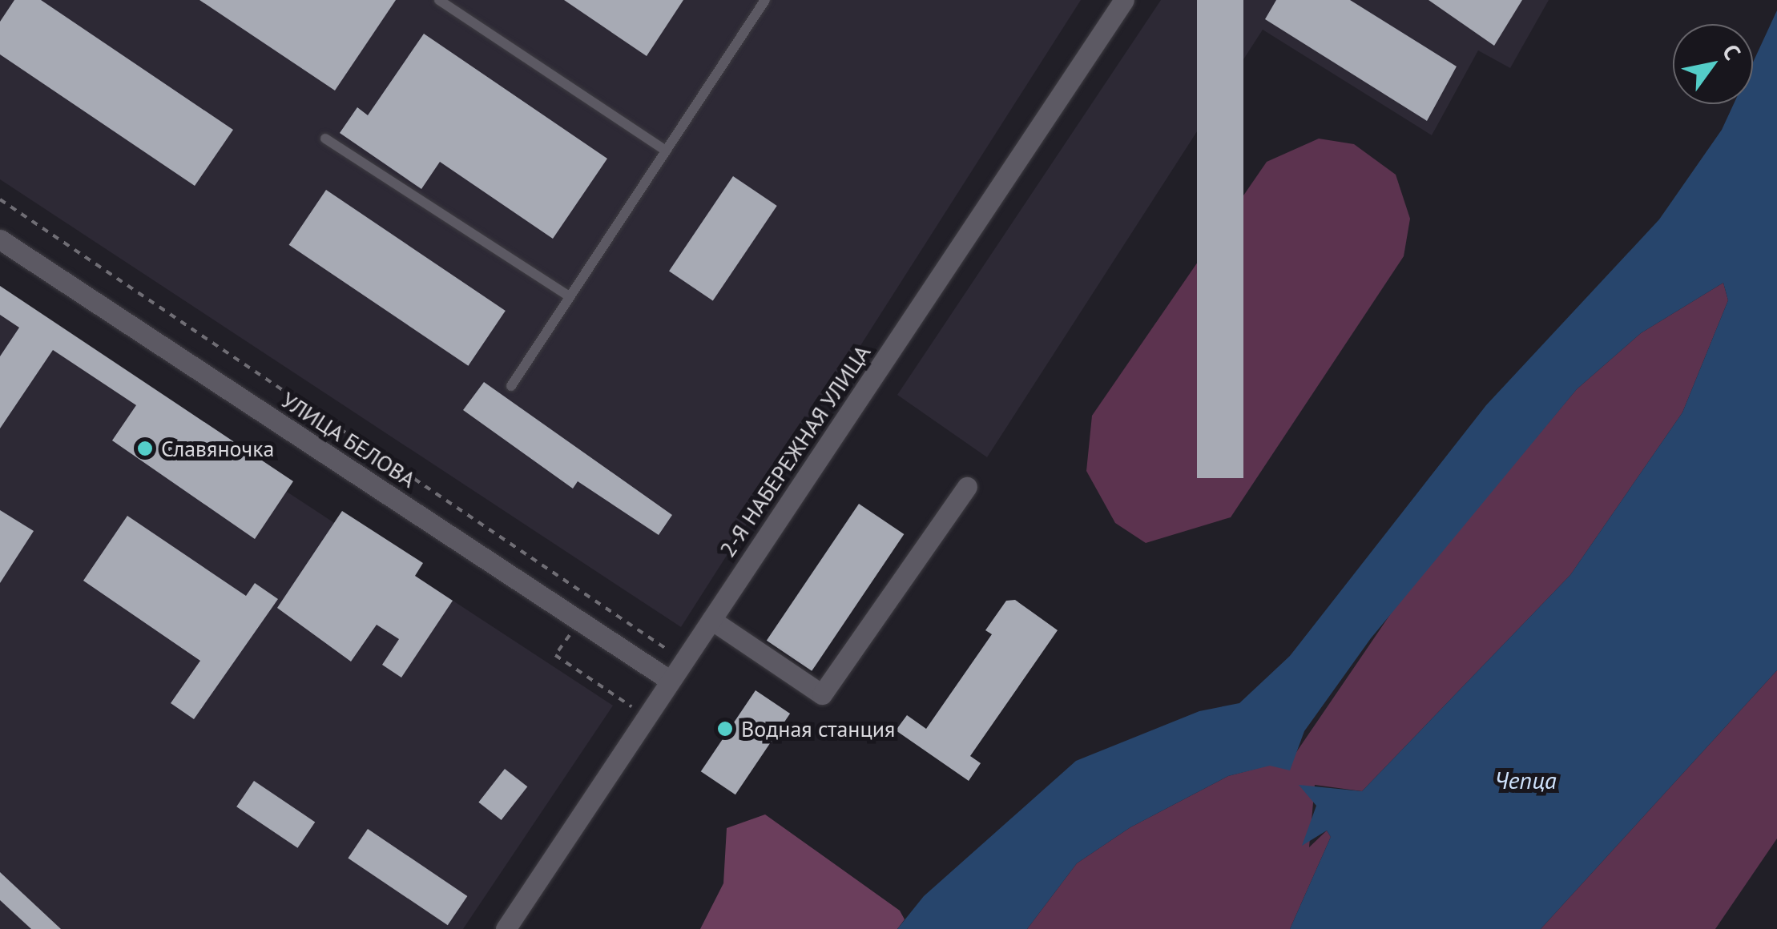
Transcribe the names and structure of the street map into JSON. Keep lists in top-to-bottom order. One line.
{"streets":{"street":["УЛИЦА БЕЛОВА","2-Я НАБЕРЕЖНАЯ УЛИЦА"]},"crossings":[["УЛИЦА БЕЛОВА","2-Я НАБЕРЕЖНАЯ УЛИЦА"]],"water":["Чепца"],"places":["Славяночка","Водная станция"],"north":"top right"}
